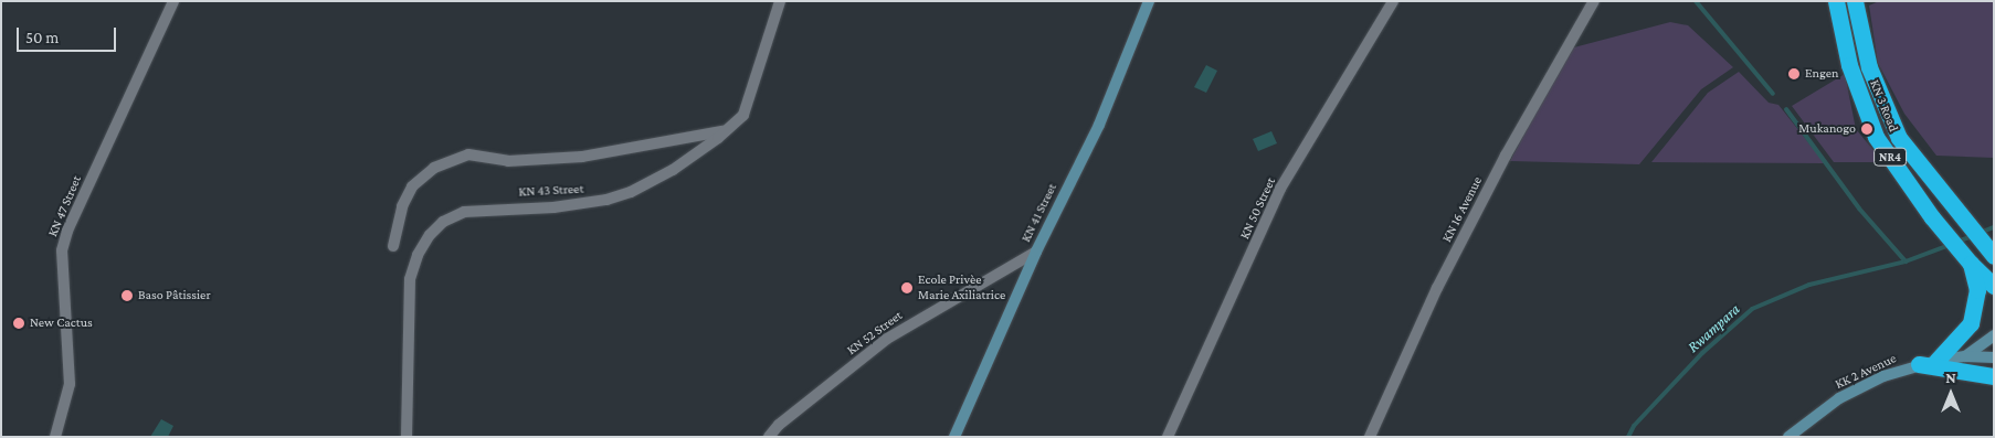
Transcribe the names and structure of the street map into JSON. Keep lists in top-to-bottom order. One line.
{"streets":{"highway":["KN 3 Road","NR4"],"main road":["KN 41 Street","KK 2 Avenue"],"street":["KN 43 Street","KN 47 Street","KN 50 Street","KN 16 Avenue","KN 52 Street"]},"crossings":[["KN 41 Street","KN 52 Street"]],"water":["Rwampara"],"places":["Engen","Mukanogo","Ecole Privèe Marie Axiliatrice","Baso Pâtissier","New Cactus"],"scale_bar":"50 m","north":"top"}
